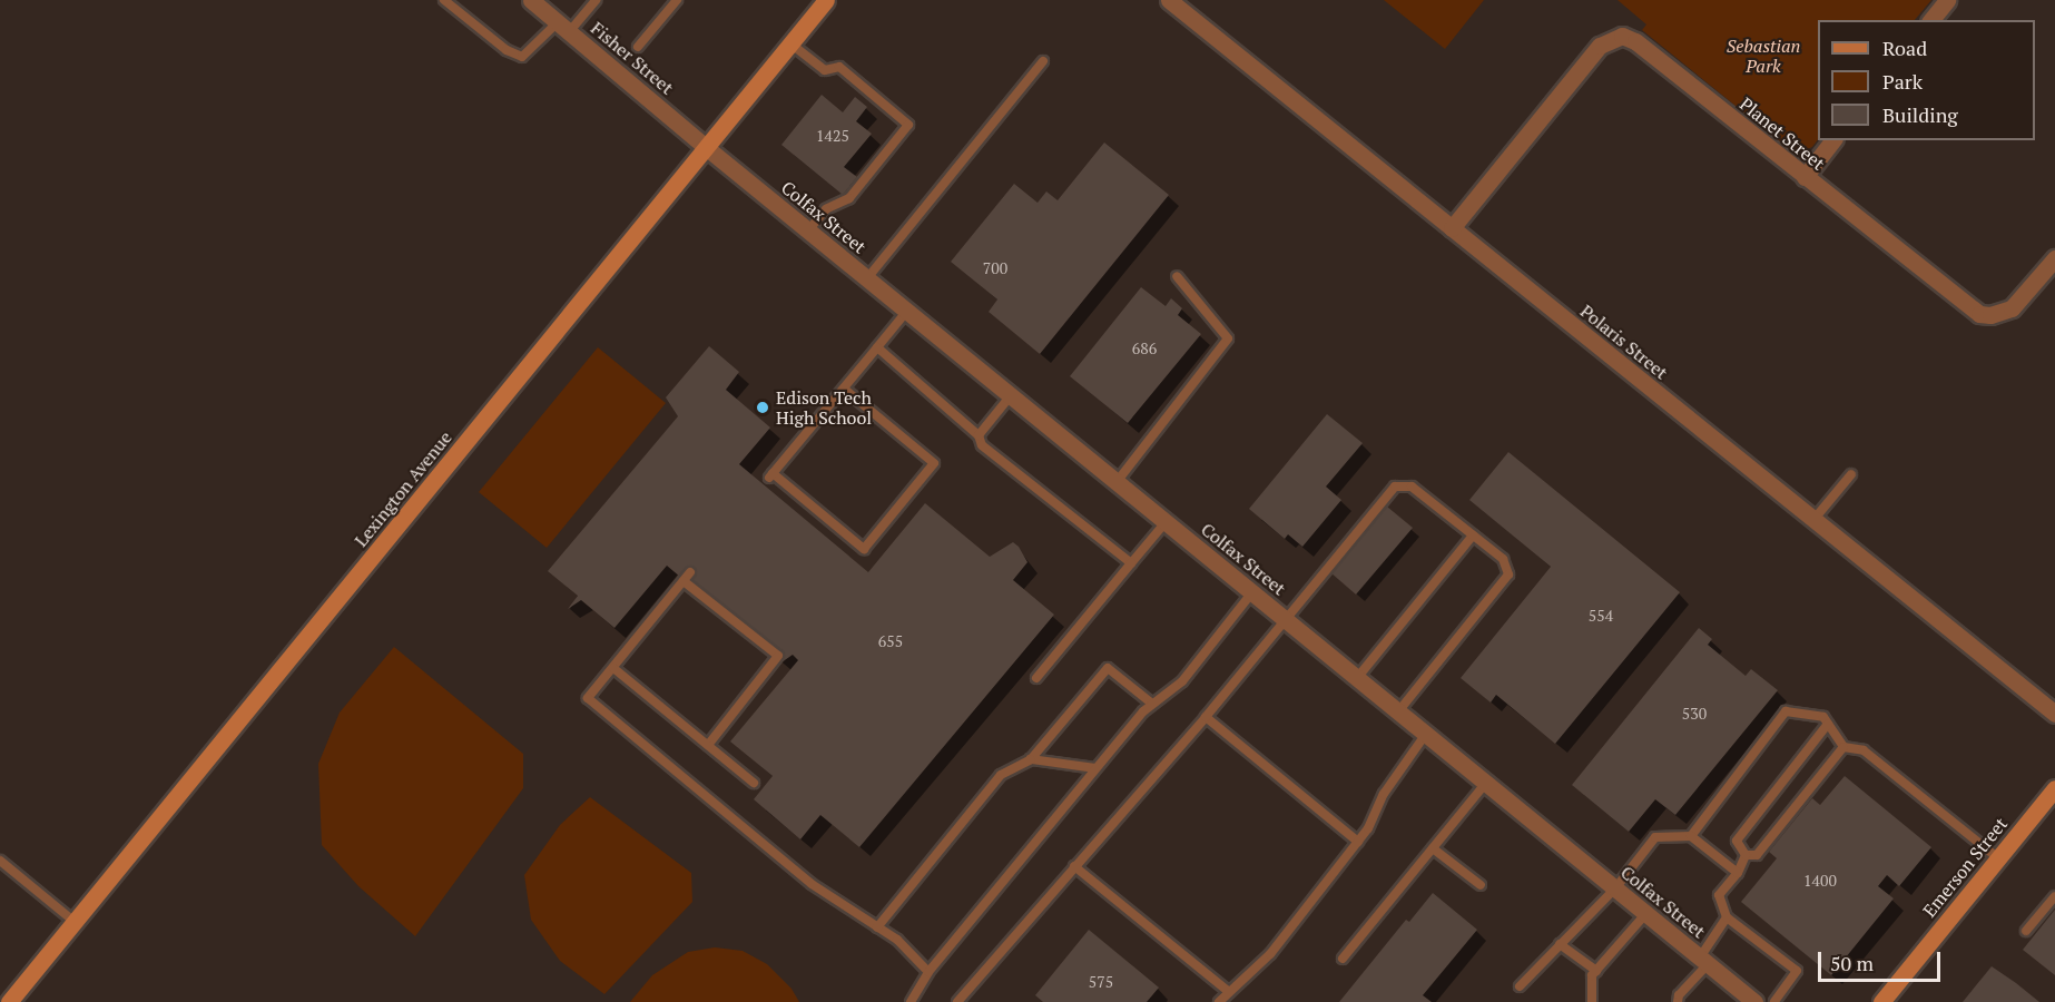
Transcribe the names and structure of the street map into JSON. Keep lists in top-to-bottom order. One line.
{"streets":{"main road":["Lexington Avenue","Emerson Street"],"street":["Fisher Street","Planet Street","Colfax Street","Polaris Street"]},"crossings":[["Fisher Street","Colfax Street"],["Fisher Street","Lexington Avenue"],["Planet Street","Polaris Street"],["Colfax Street","Lexington Avenue"]],"parks":["Sebastian Park"],"places":["Edison Tech High School"],"house_numbers":["1425","700","686","554","655","530","1400","575"],"legend":["Road","Park","Building"],"scale_bar":"50 m"}
